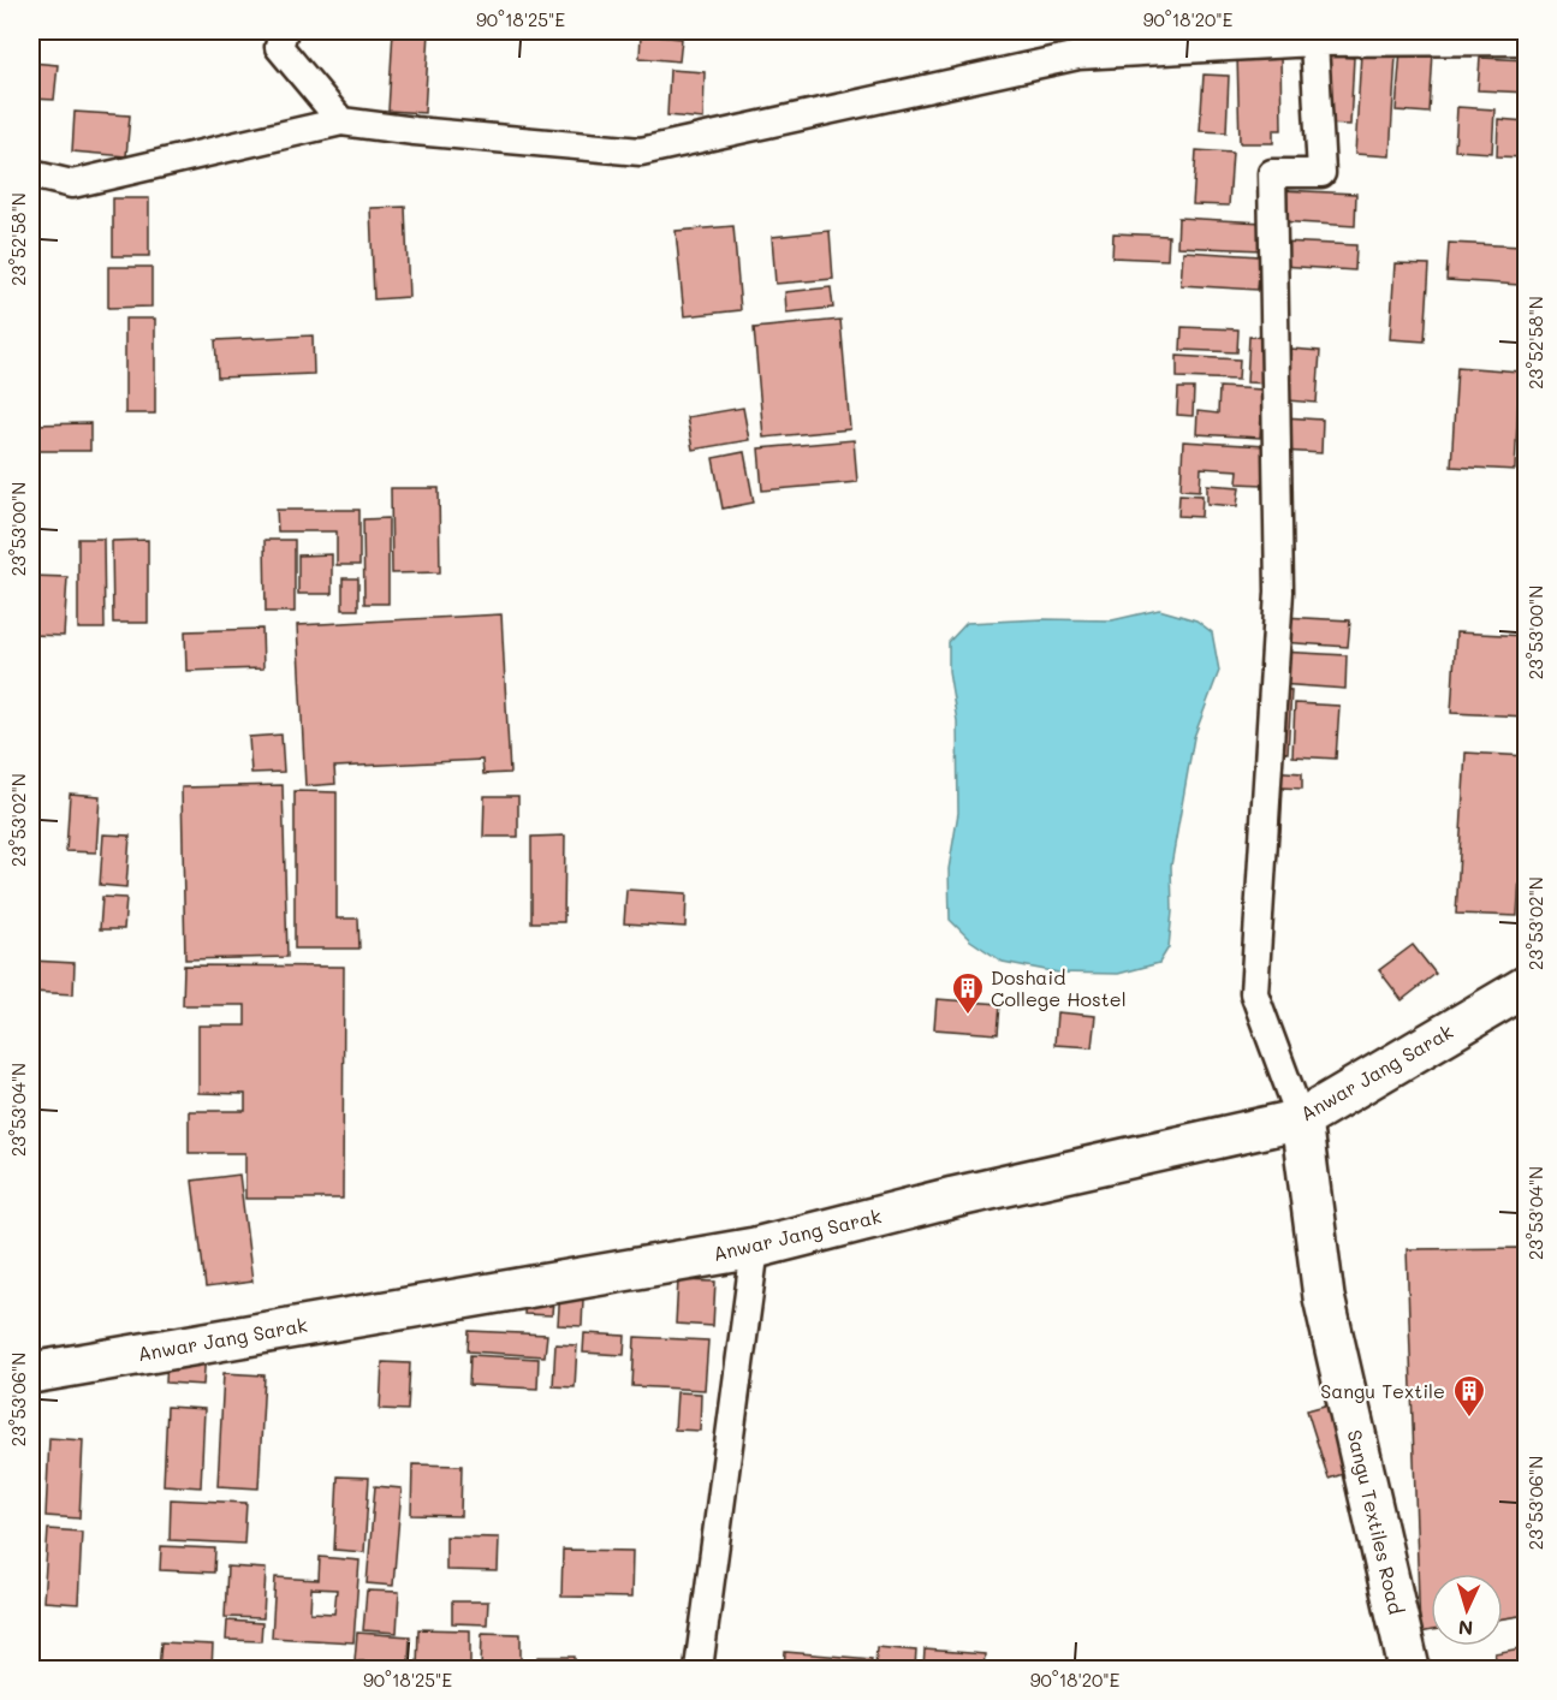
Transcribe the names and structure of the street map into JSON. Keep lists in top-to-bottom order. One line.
{"streets":{"main road":["Anwar Jang Sarak","Sangu Textiles Road"]},"crossings":[["Anwar Jang Sarak","Sangu Textiles Road"]],"places":{"building":["Doshaid College Hostel","Sangu Textile"]},"north":"bottom","coordinates":["90°18'25\"E","90°18'20\"E","23°52'58\"N","23°53'00\"N","23°53'02\"N","23°53'04\"N","23°53'06\"N"]}
